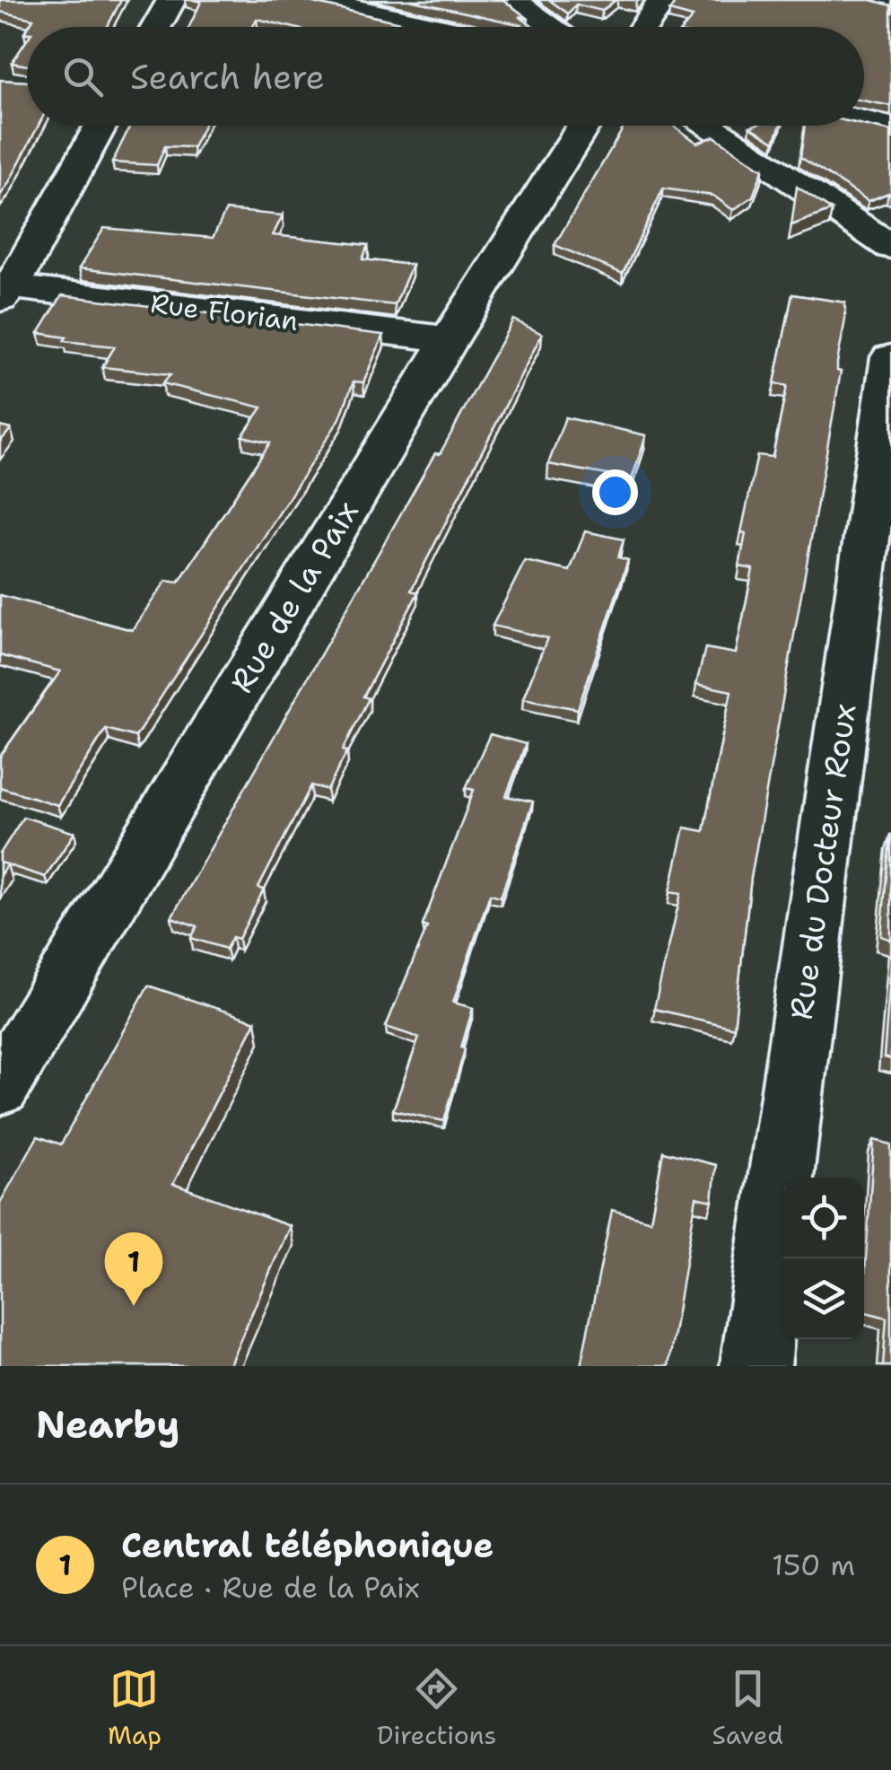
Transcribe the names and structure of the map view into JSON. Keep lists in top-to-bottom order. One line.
{"streets":{"street":["Rue Florian","Rue de la Paix","Rue du Docteur Roux"]},"crossings":[["Rue Florian","Rue de la Paix"]],"page":{"search":"Search here","pins":"1","heading":"Nearby","list":[{"mark":"1","name":"Central téléphonique","note":"Place · Rue de la Paix","value":"150 m"}],"nav":["Map","Directions","Saved"]}}
